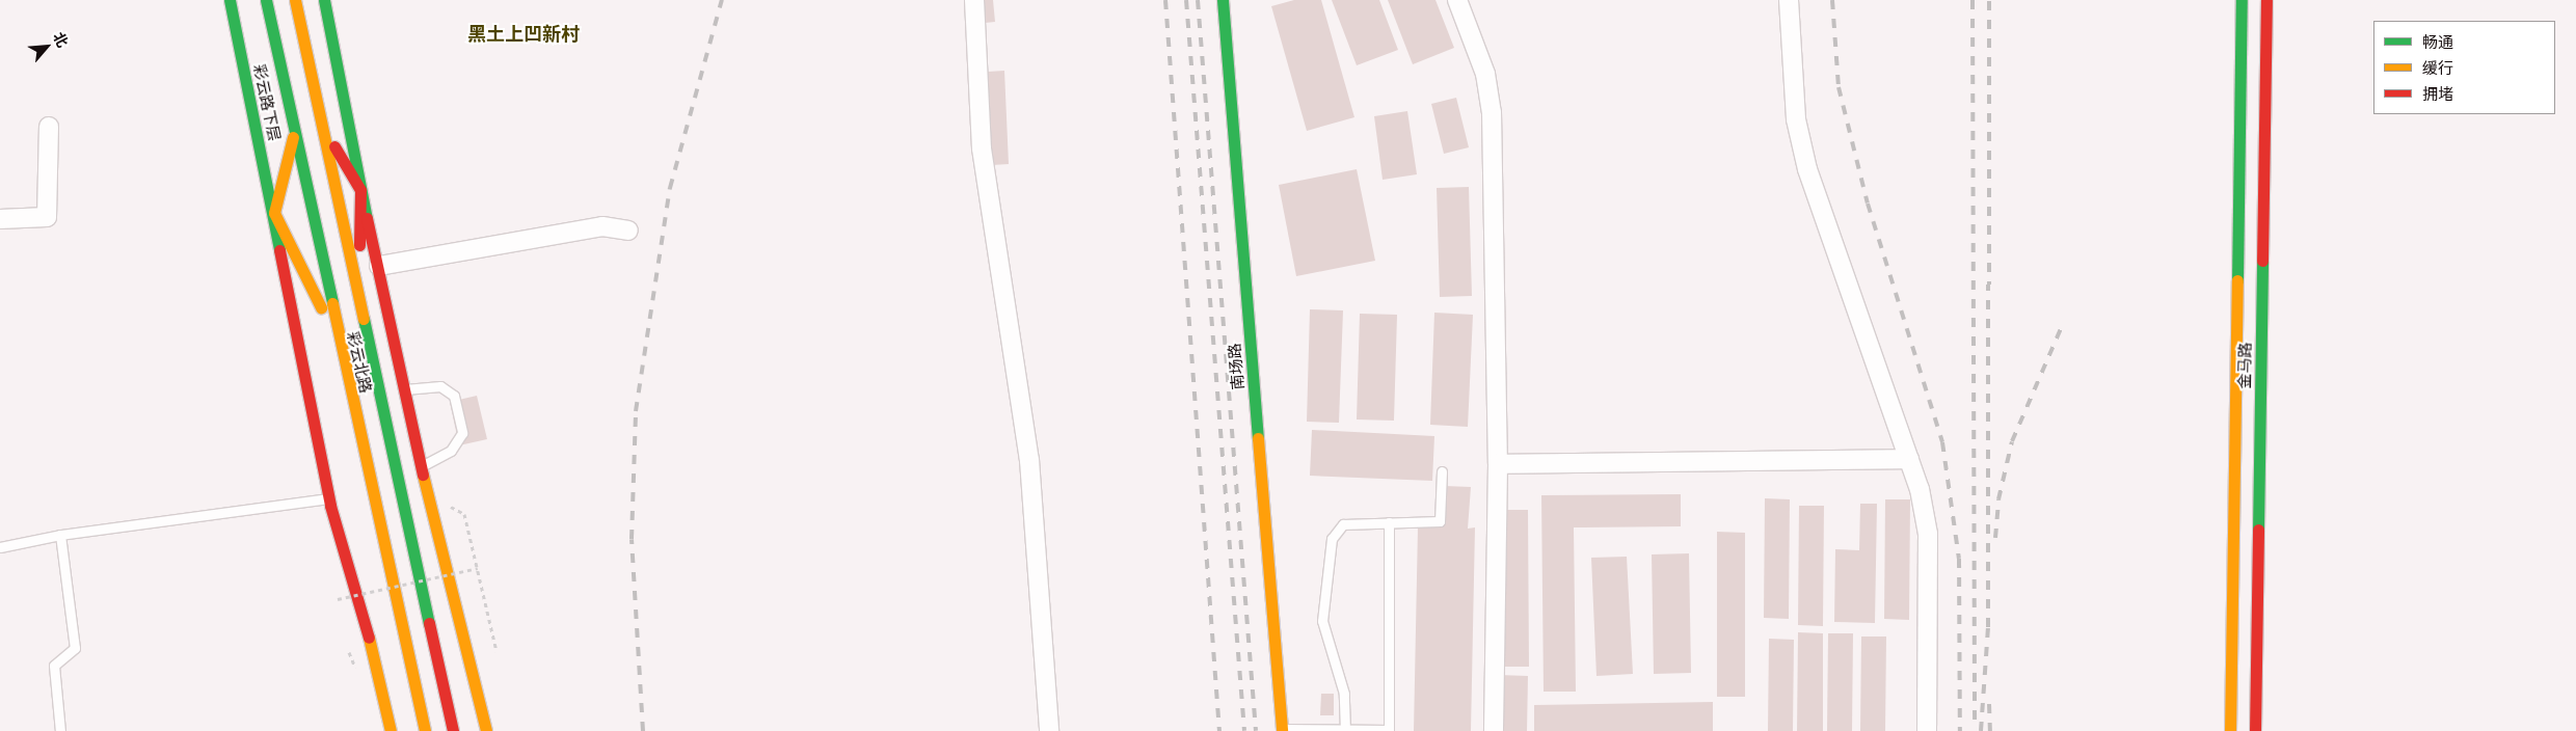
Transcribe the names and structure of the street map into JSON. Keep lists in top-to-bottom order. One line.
{"streets":{"main road":["彩云路下层","彩云北路","金马路","南场路"]},"districts":["黑土上凹新村"],"legend":["畅通","缓行","拥堵"],"north":"top right"}
